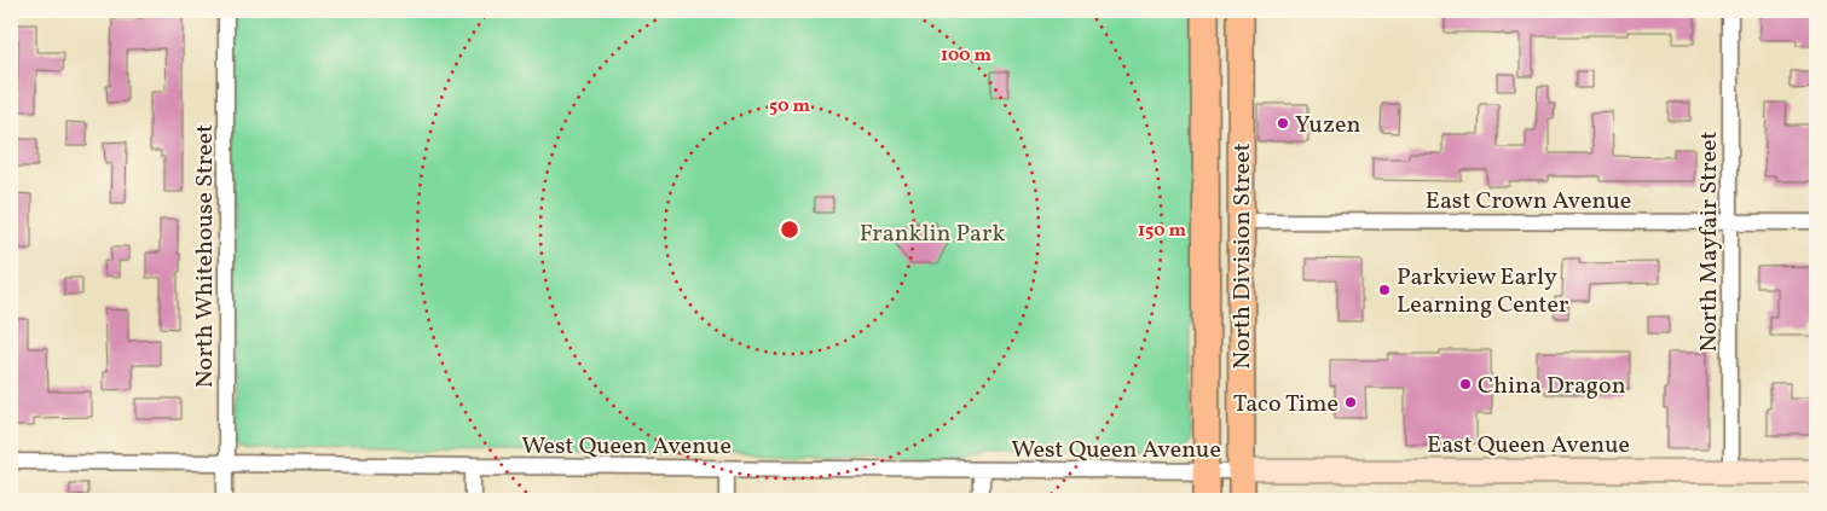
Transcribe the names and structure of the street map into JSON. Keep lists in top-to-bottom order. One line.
{"streets":{"main road":["North Division Street"],"street":["East Crown Avenue","North Mayfair Street","North Whitehouse Street","East Queen Avenue","West Queen Avenue"]},"crossings":[["East Crown Avenue","North Mayfair Street"],["East Crown Avenue","North Division Street"],["North Mayfair Street","East Queen Avenue"],["North Whitehouse Street","West Queen Avenue"],["North Division Street","East Queen Avenue"],["North Division Street","West Queen Avenue"],["East Queen Avenue","West Queen Avenue"]],"parks":["Franklin Park"],"places":["Yuzen","Parkview Early Learning Center","China Dragon","Taco Time"],"rings":["100 m","50 m","150 m"]}
